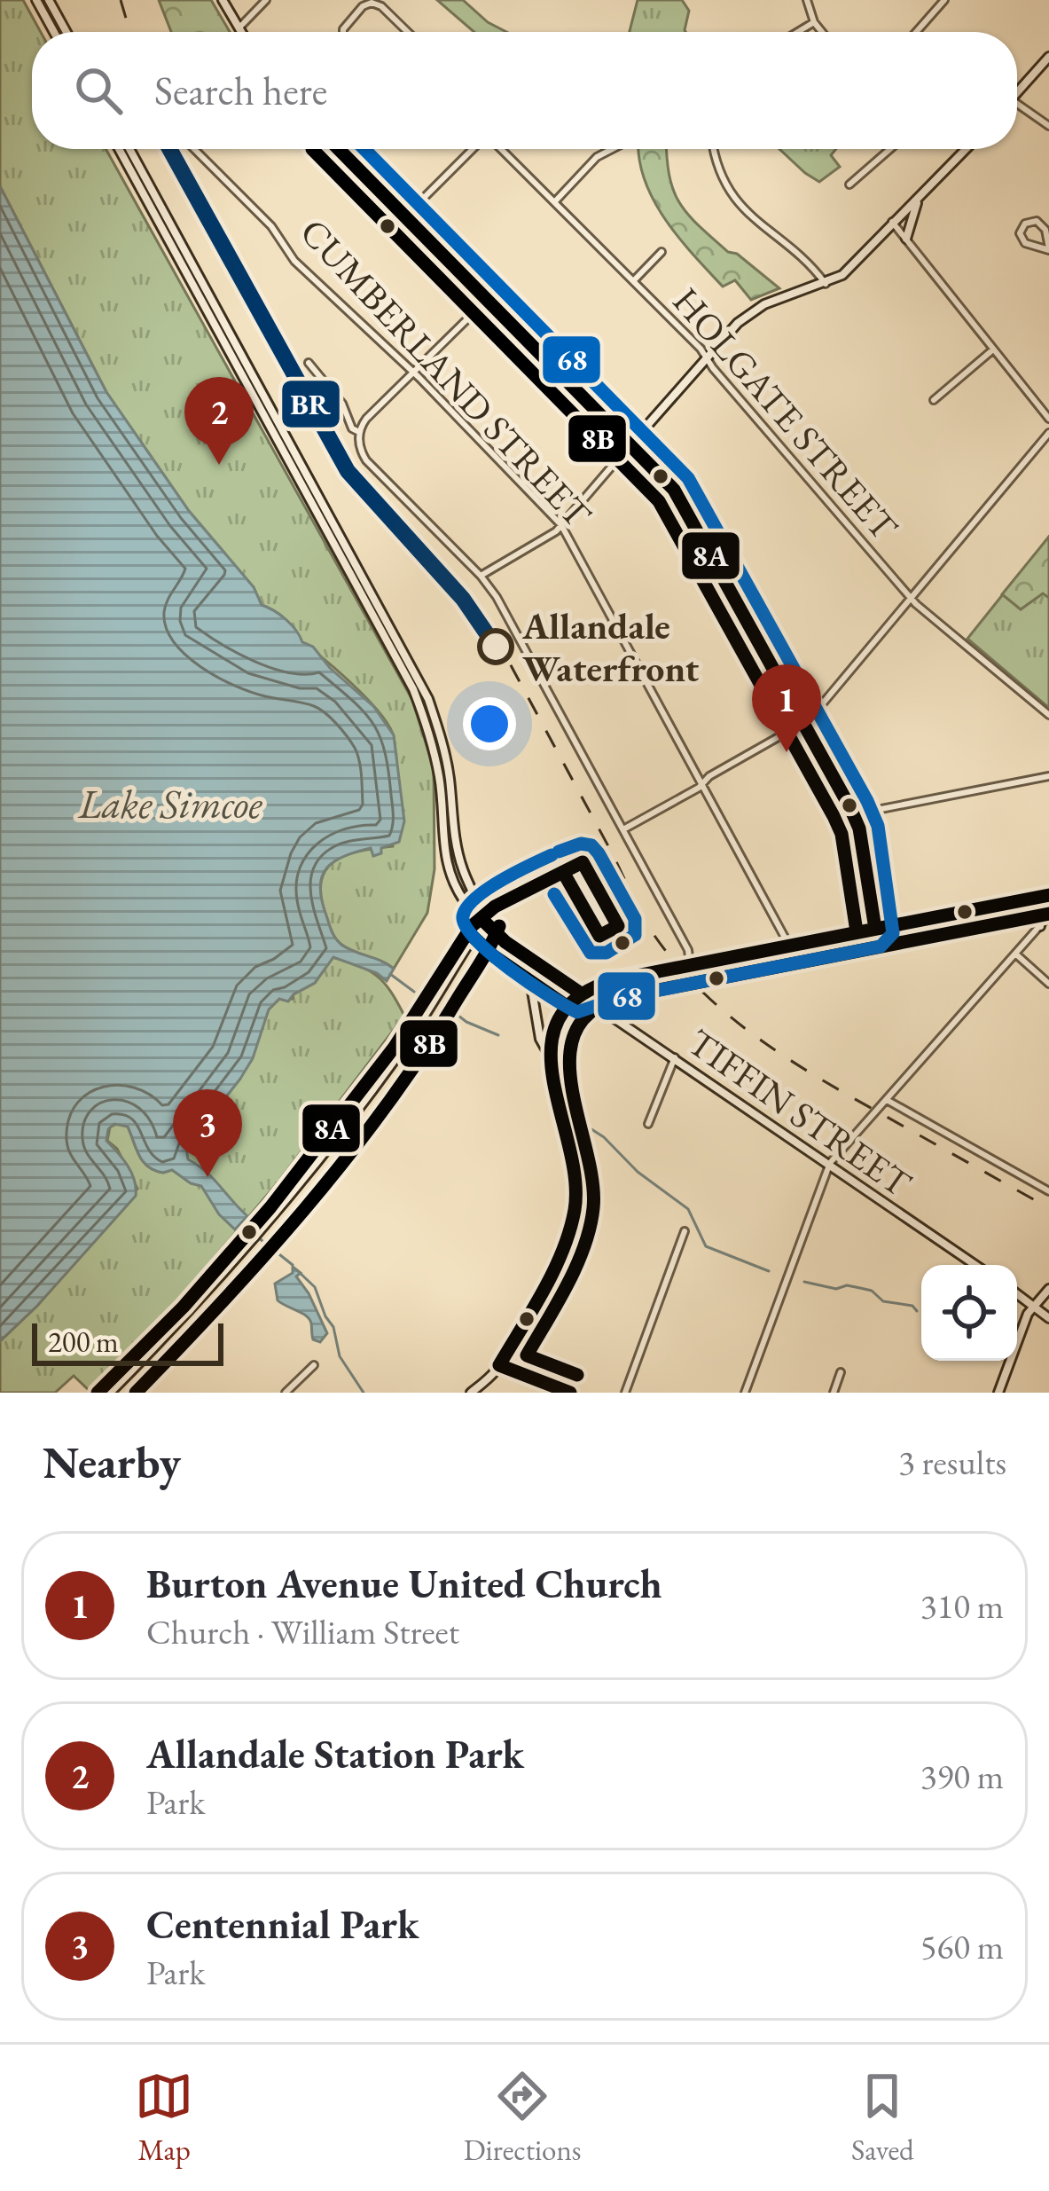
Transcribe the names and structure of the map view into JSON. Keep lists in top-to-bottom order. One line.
{"streets":{"main road":["TIFFIN STREET"],"street":["CUMBERLAND STREET","HOLGATE STREET"]},"water":["Lake Simcoe"],"places":["Allandale Waterfront"],"lines":["transit line BR","transit line 8A","transit line 8B","transit line 68"],"scale_bar":"200 m","page":{"search":"Search here","pins":["2","1","3"],"scale":"200 m","heading":["Nearby","3 results"],"list":[{"mark":"1","name":"Burton Avenue United Church","note":"Church · William Street","value":"310 m"},{"mark":"2","name":"Allandale Station Park","note":"Park","value":"390 m"},{"mark":"3","name":"Centennial Park","note":"Park","value":"560 m"}],"nav":["Map","Directions","Saved"]}}
